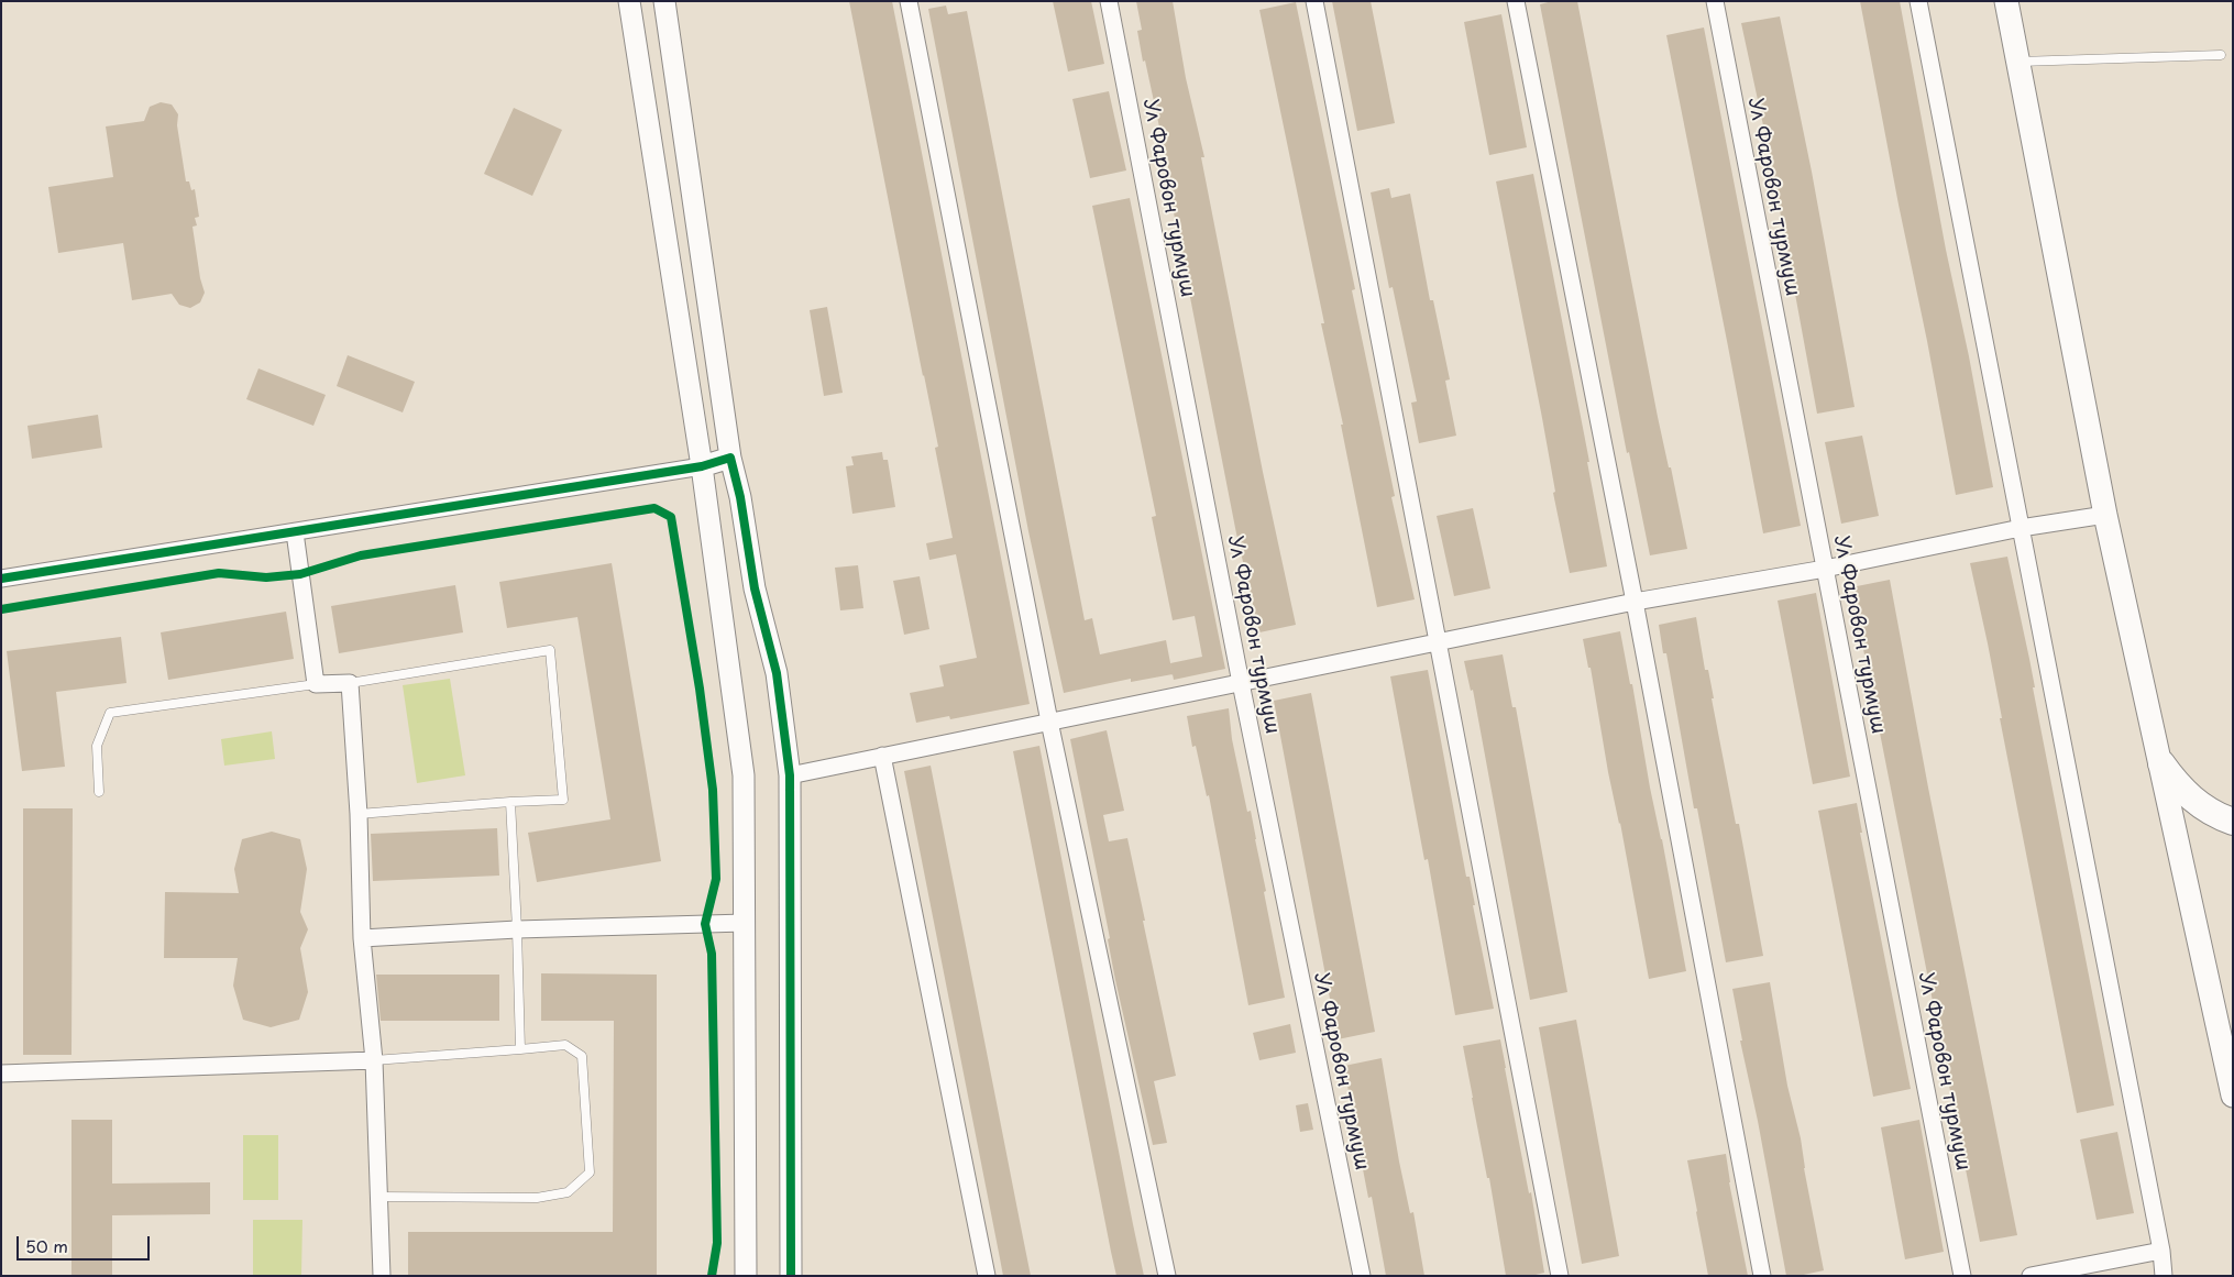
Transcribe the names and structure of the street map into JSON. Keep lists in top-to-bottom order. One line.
{"streets":{"street":["Ул Фаровон турмуш"]},"scale_bar":"50 m"}
